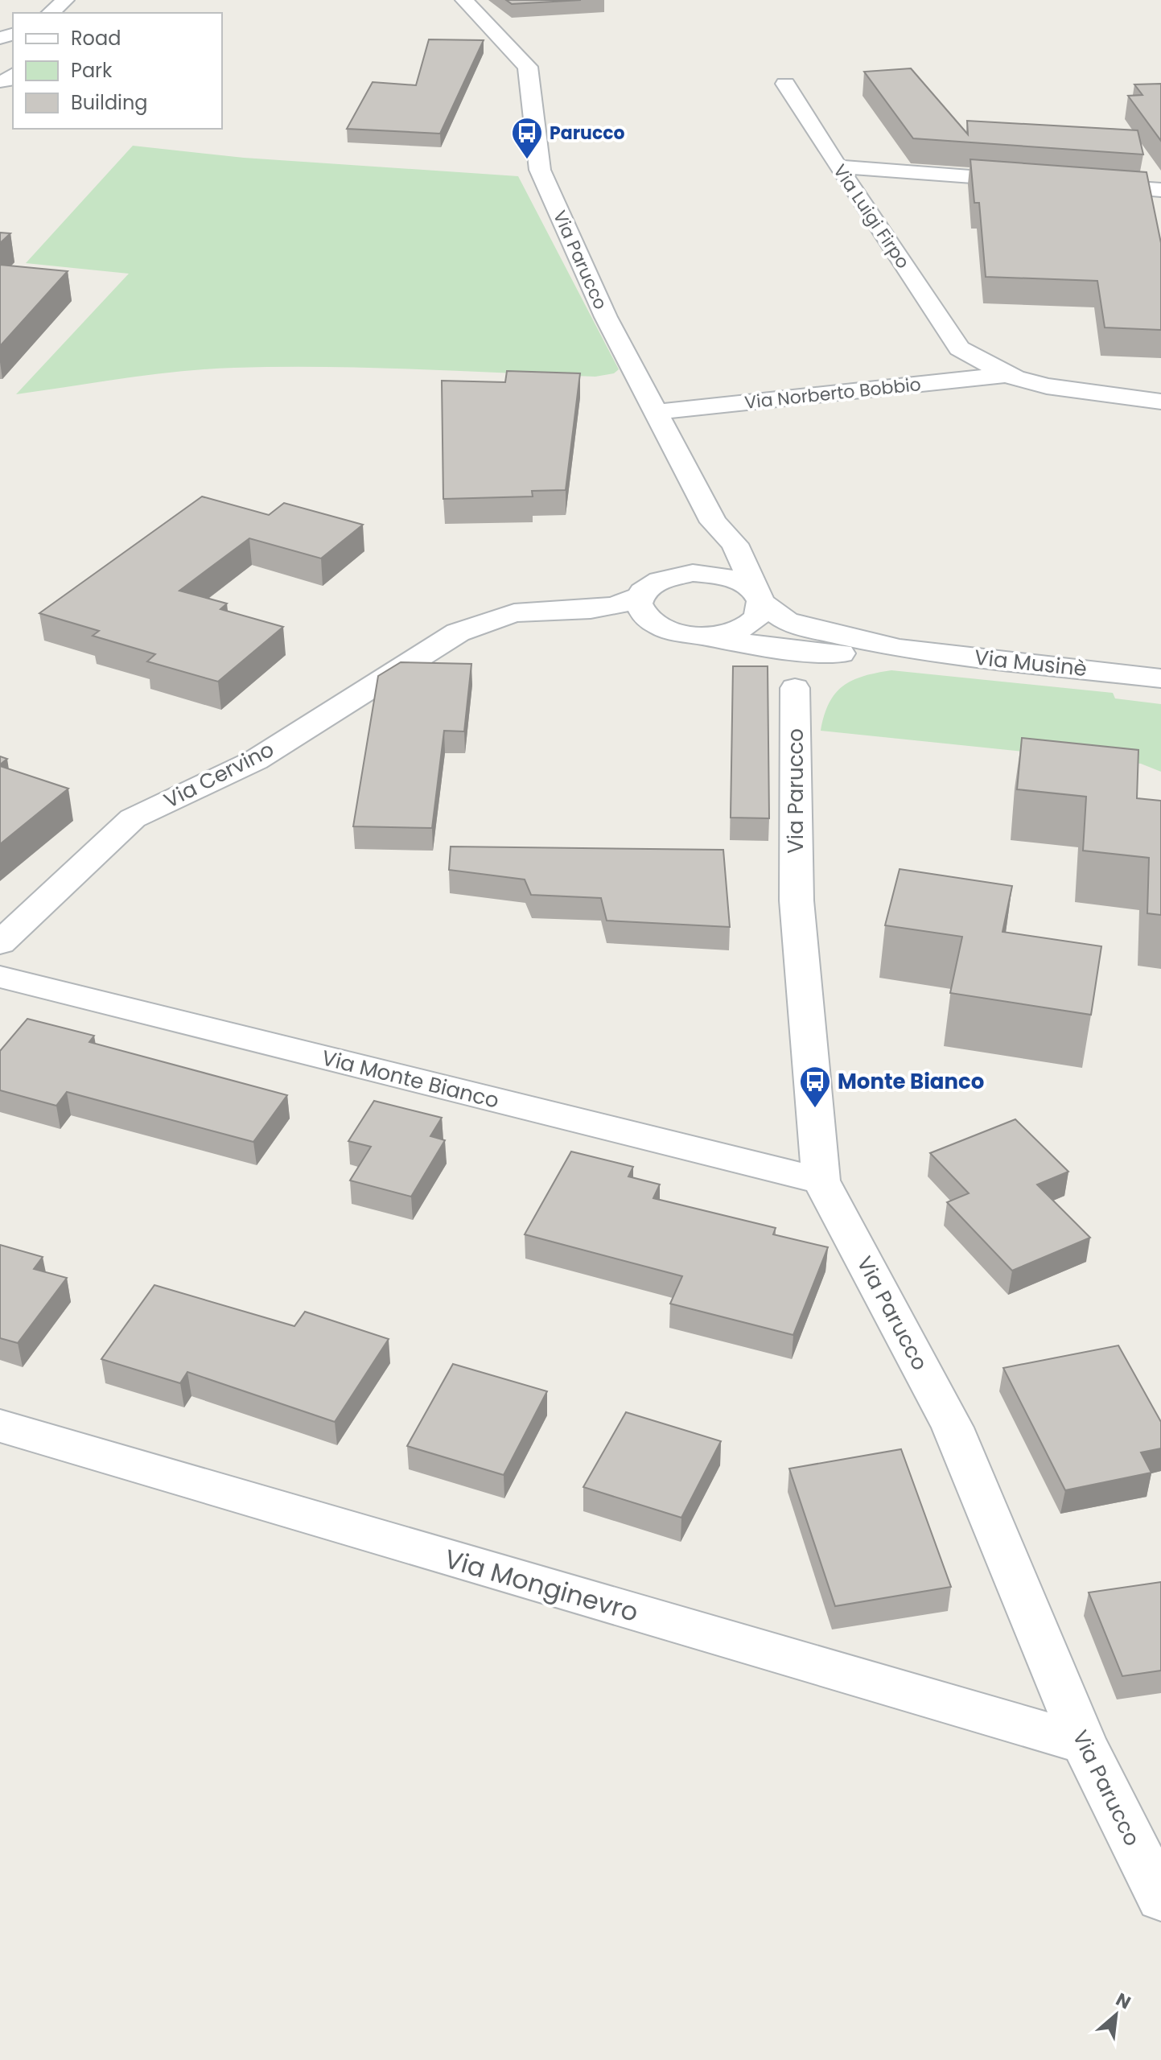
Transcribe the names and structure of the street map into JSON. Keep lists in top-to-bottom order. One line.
{"streets":{"street":["Via Luigi Firpo","Via Parucco","Via Norberto Bobbio","Via Musinè","Via Cervino","Via Monte Bianco","Via Monginevro"]},"crossings":[["Via Luigi Firpo","Via Norberto Bobbio"],["Via Parucco","Via Norberto Bobbio"],["Via Parucco","Via Monte Bianco"],["Via Parucco","Via Monginevro"]],"places":{"bus stop":["Parucco","Monte Bianco"]},"legend":["Road","Park","Building"],"north":"top right"}
